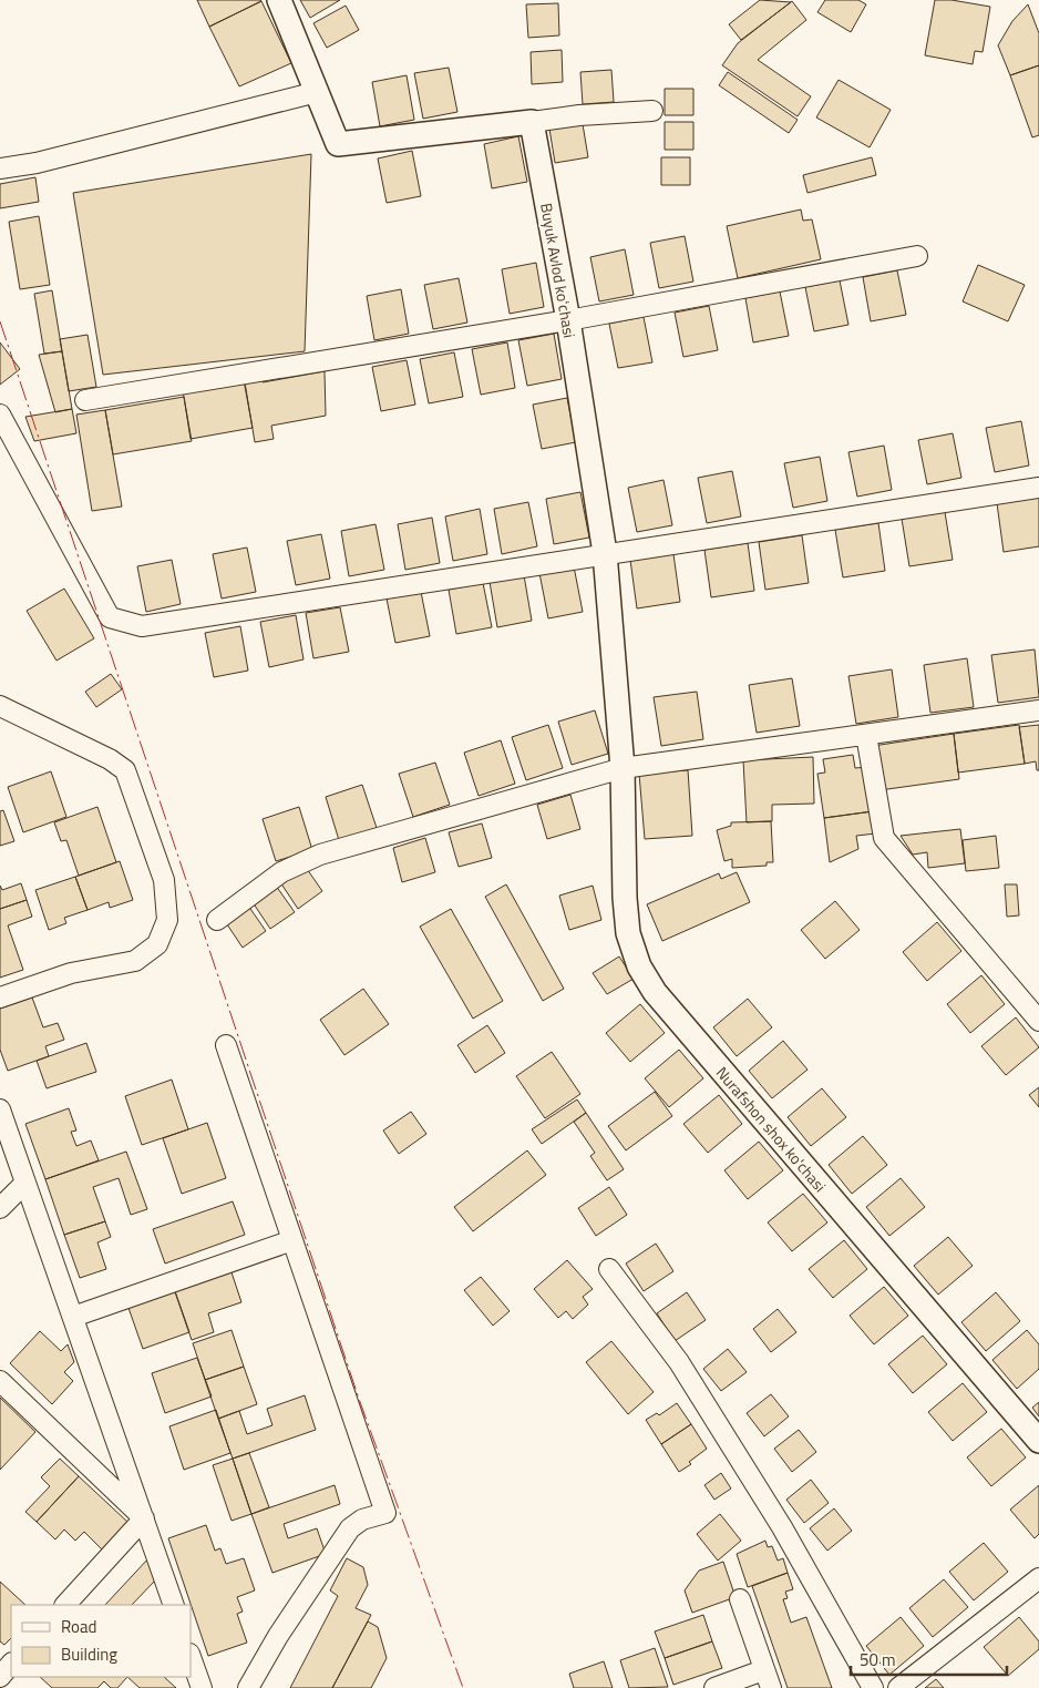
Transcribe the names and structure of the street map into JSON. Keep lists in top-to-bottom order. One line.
{"streets":{"street":["Buyuk Avlod koʻchasi","Nurafshon shox ko'chasi"]},"crossings":[["Buyuk Avlod koʻchasi","Nurafshon shox ko'chasi"]],"legend":["Road","Building"],"scale_bar":"50 m"}
